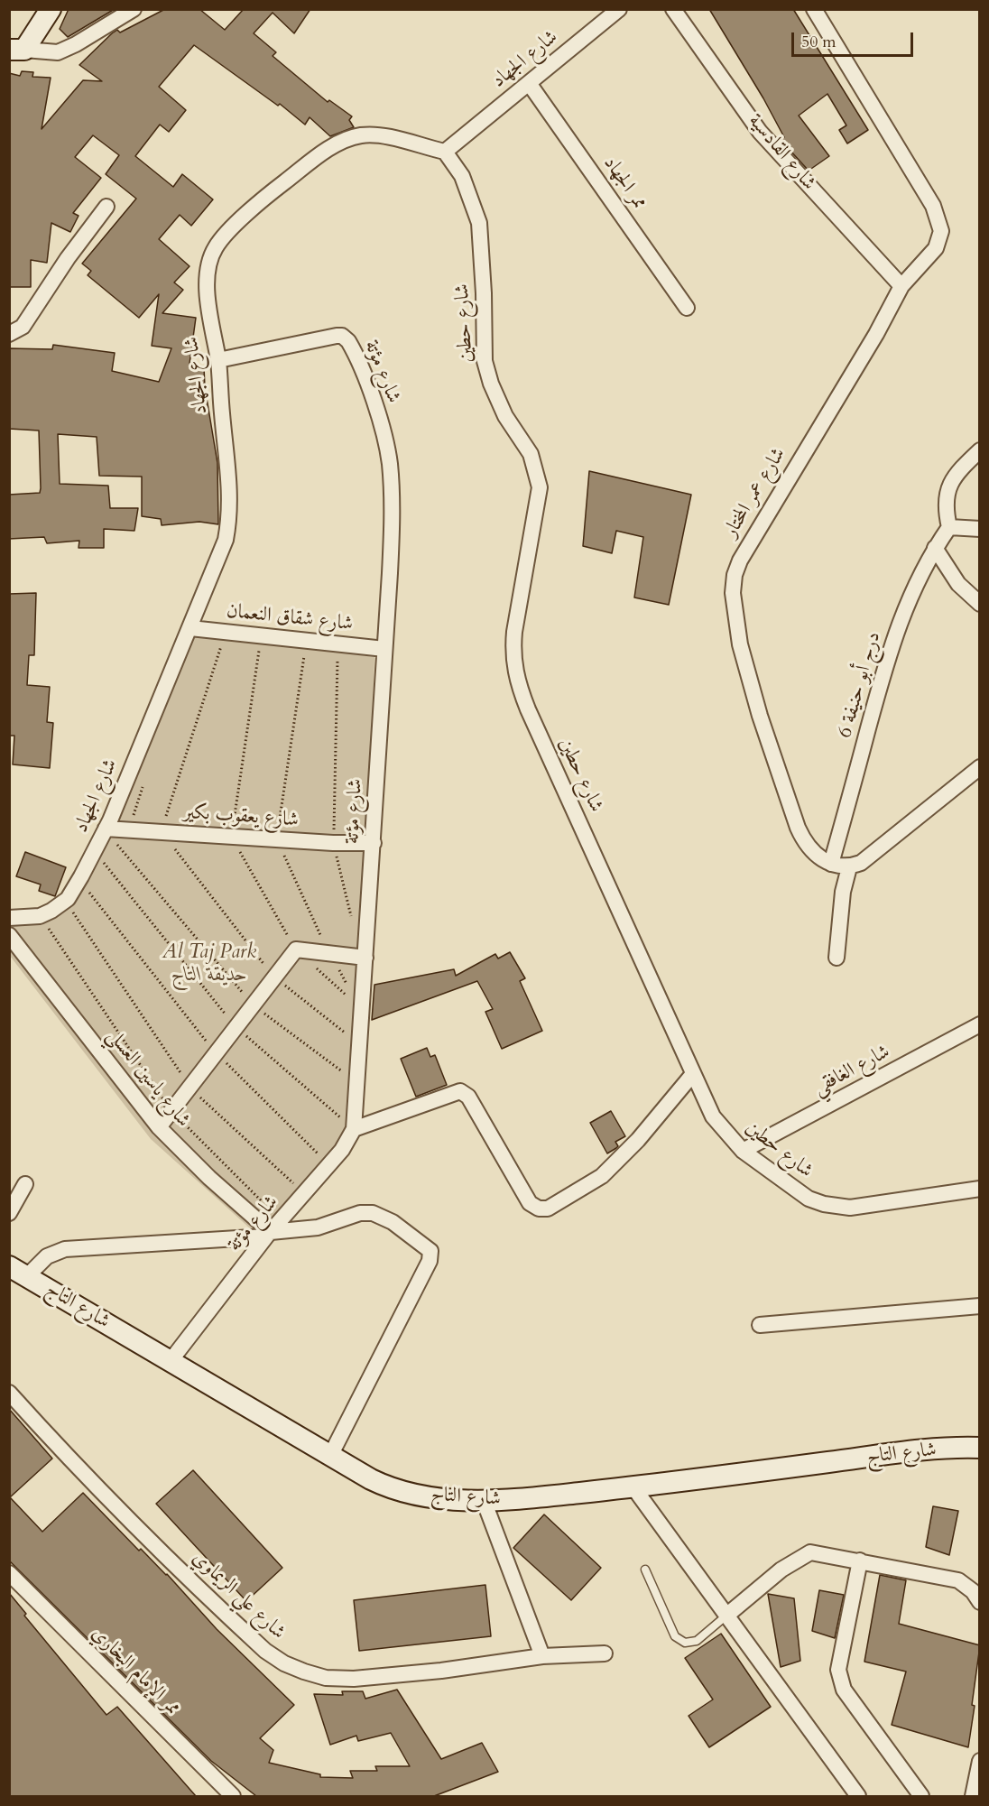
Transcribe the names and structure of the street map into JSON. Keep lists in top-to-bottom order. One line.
{"streets":{"street":["شارع الجهاد","شارع القادسية","ممر الجهاد","شارع حطين","شارع مؤتة","شارع عمر المختار","شارع شقاق النعمان","درج أبو حنيفة 6","شارع يعقوب بكير","شارع الغافقي","شارع ياسين العسلي","شارع التاج","شارع علي الريماوي","ممر الإمام البخاري"]},"crossings":[["شارع الجهاد","ممر الجهاد"],["شارع الجهاد","شارع حطين"],["شارع الجهاد","شارع مؤتة"],["شارع الجهاد","شارع شقاق النعمان"],["شارع الجهاد","شارع يعقوب بكير"],["شارع القادسية","شارع عمر المختار"],["شارع حطين","شارع الغافقي"],["شارع مؤتة","شارع شقاق النعمان"],["شارع مؤتة","شارع يعقوب بكير"],["شارع مؤتة","شارع ياسين العسلي"],["شارع مؤتة","شارع التاج"],["شارع عمر المختار","درج أبو حنيفة 6"]],"parks":["Al Taj Park حديقة التاج"],"scale_bar":"50 m"}
